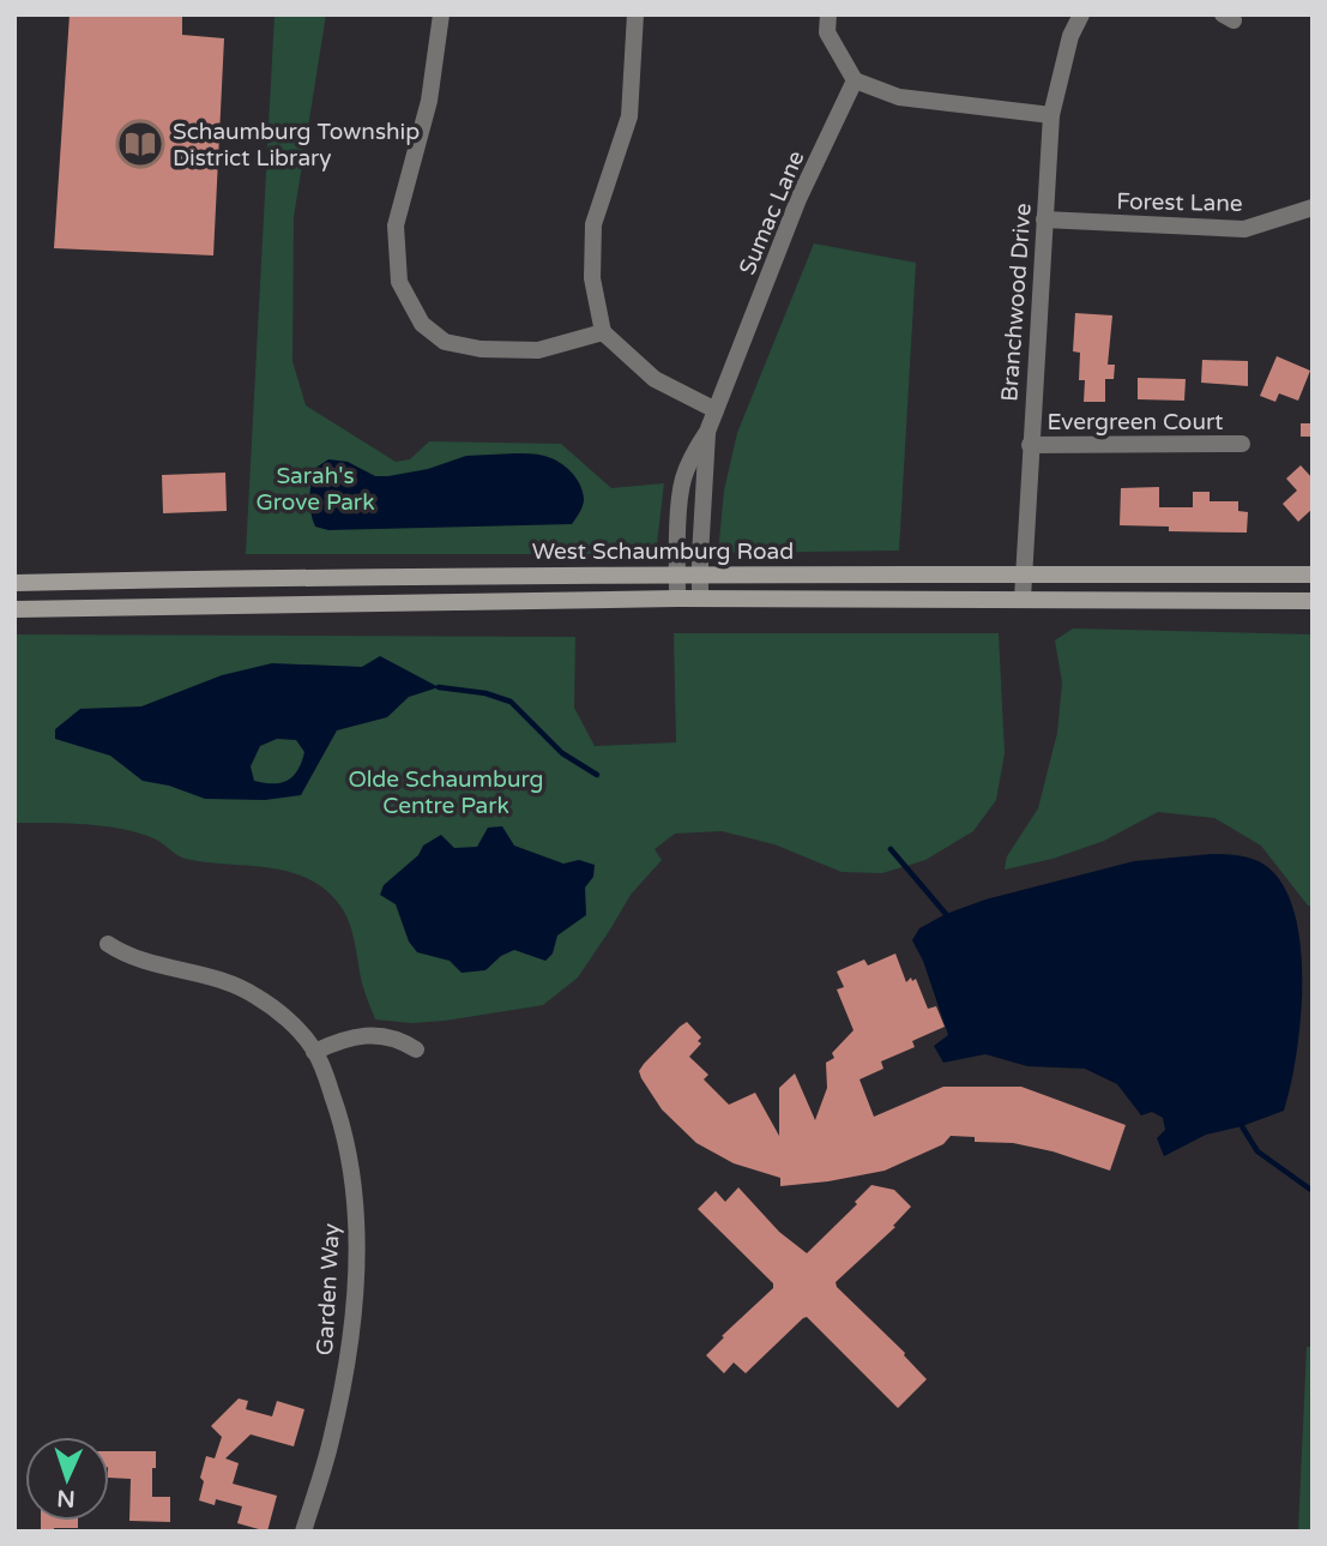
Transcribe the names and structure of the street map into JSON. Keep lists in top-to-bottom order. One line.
{"streets":{"main road":["West Schaumburg Road"],"street":["Forest Lane","Sumac Lane","Branchwood Drive","Evergreen Court","Garden Way"]},"crossings":[["Forest Lane","Branchwood Drive"],["Sumac Lane","West Schaumburg Road"],["Branchwood Drive","Evergreen Court"],["Branchwood Drive","West Schaumburg Road"]],"parks":["Sarah's Grove Park","Olde Schaumburg Centre Park"],"places":{"library":["Schaumburg Township District Library"]},"north":"bottom"}
